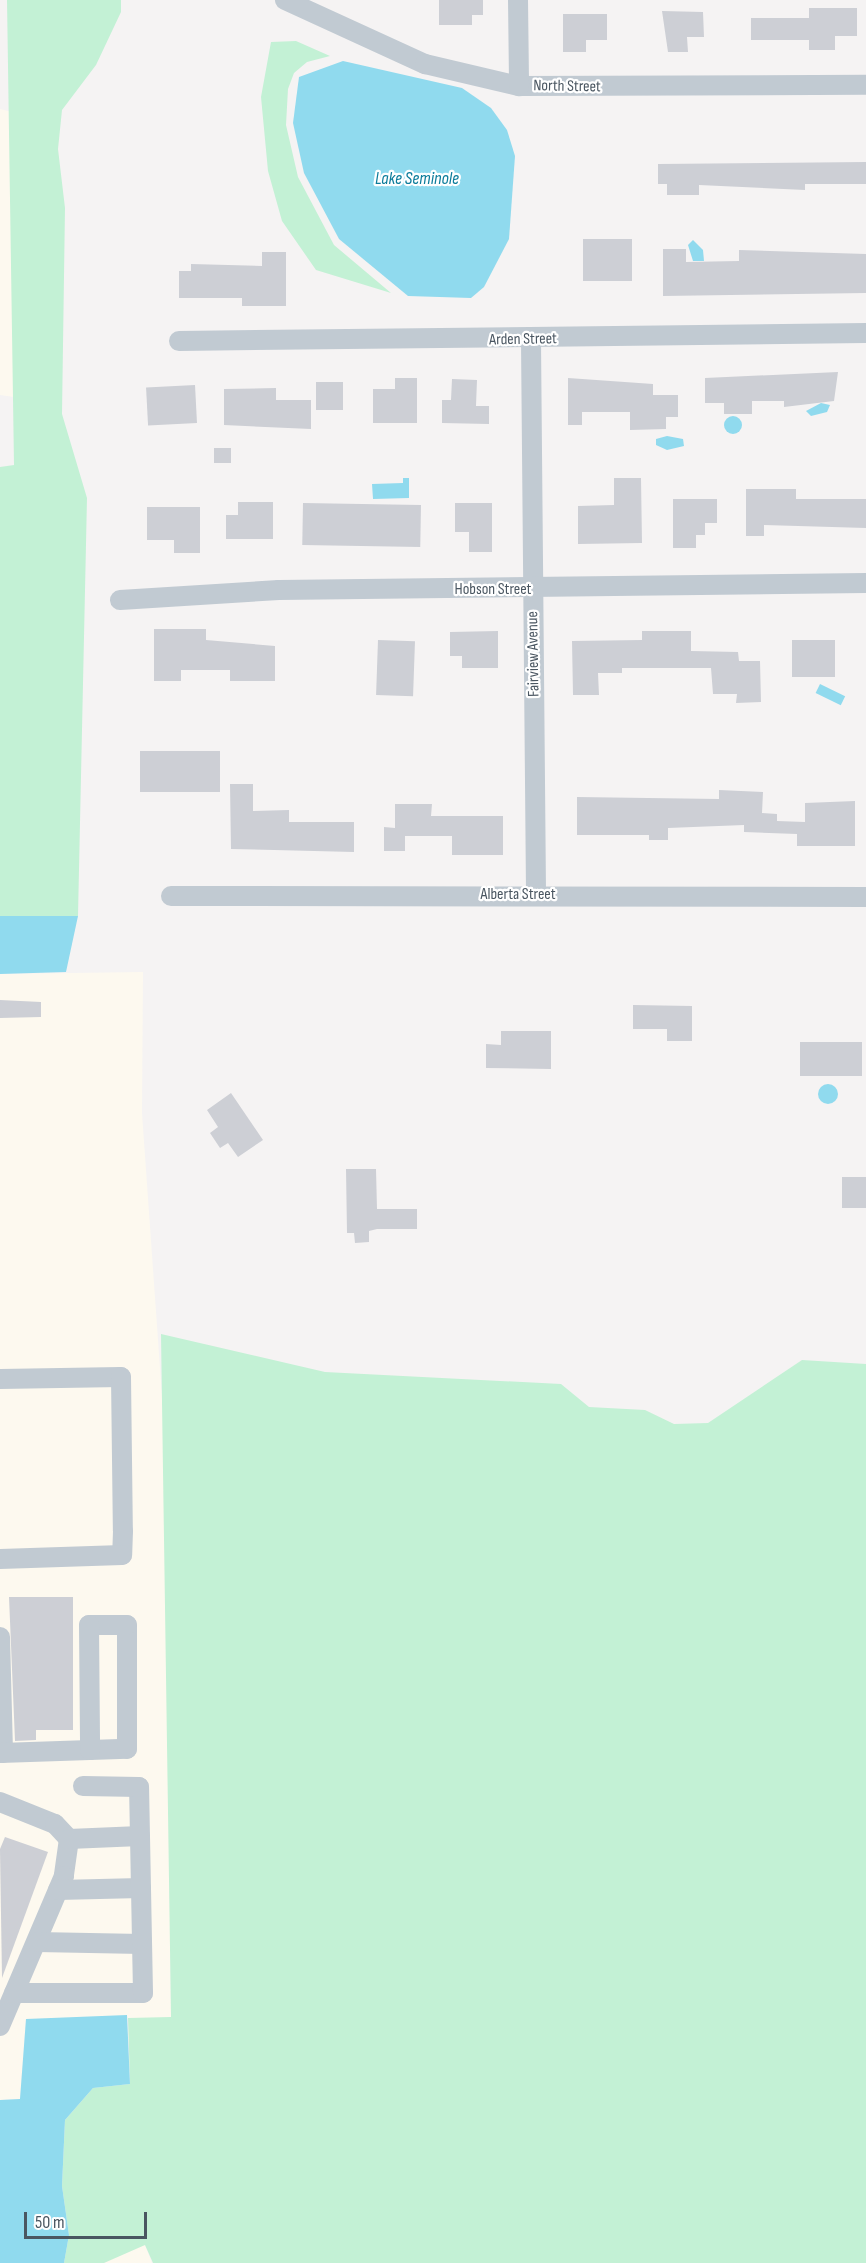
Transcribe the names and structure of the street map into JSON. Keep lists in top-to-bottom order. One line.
{"streets":{"street":["North Street","Arden Street","Hobson Street","Fairview Avenue","Alberta Street"]},"crossings":[["Arden Street","Fairview Avenue"],["Hobson Street","Fairview Avenue"],["Fairview Avenue","Alberta Street"]],"water":["Lake Seminole"],"scale_bar":"50 m"}
